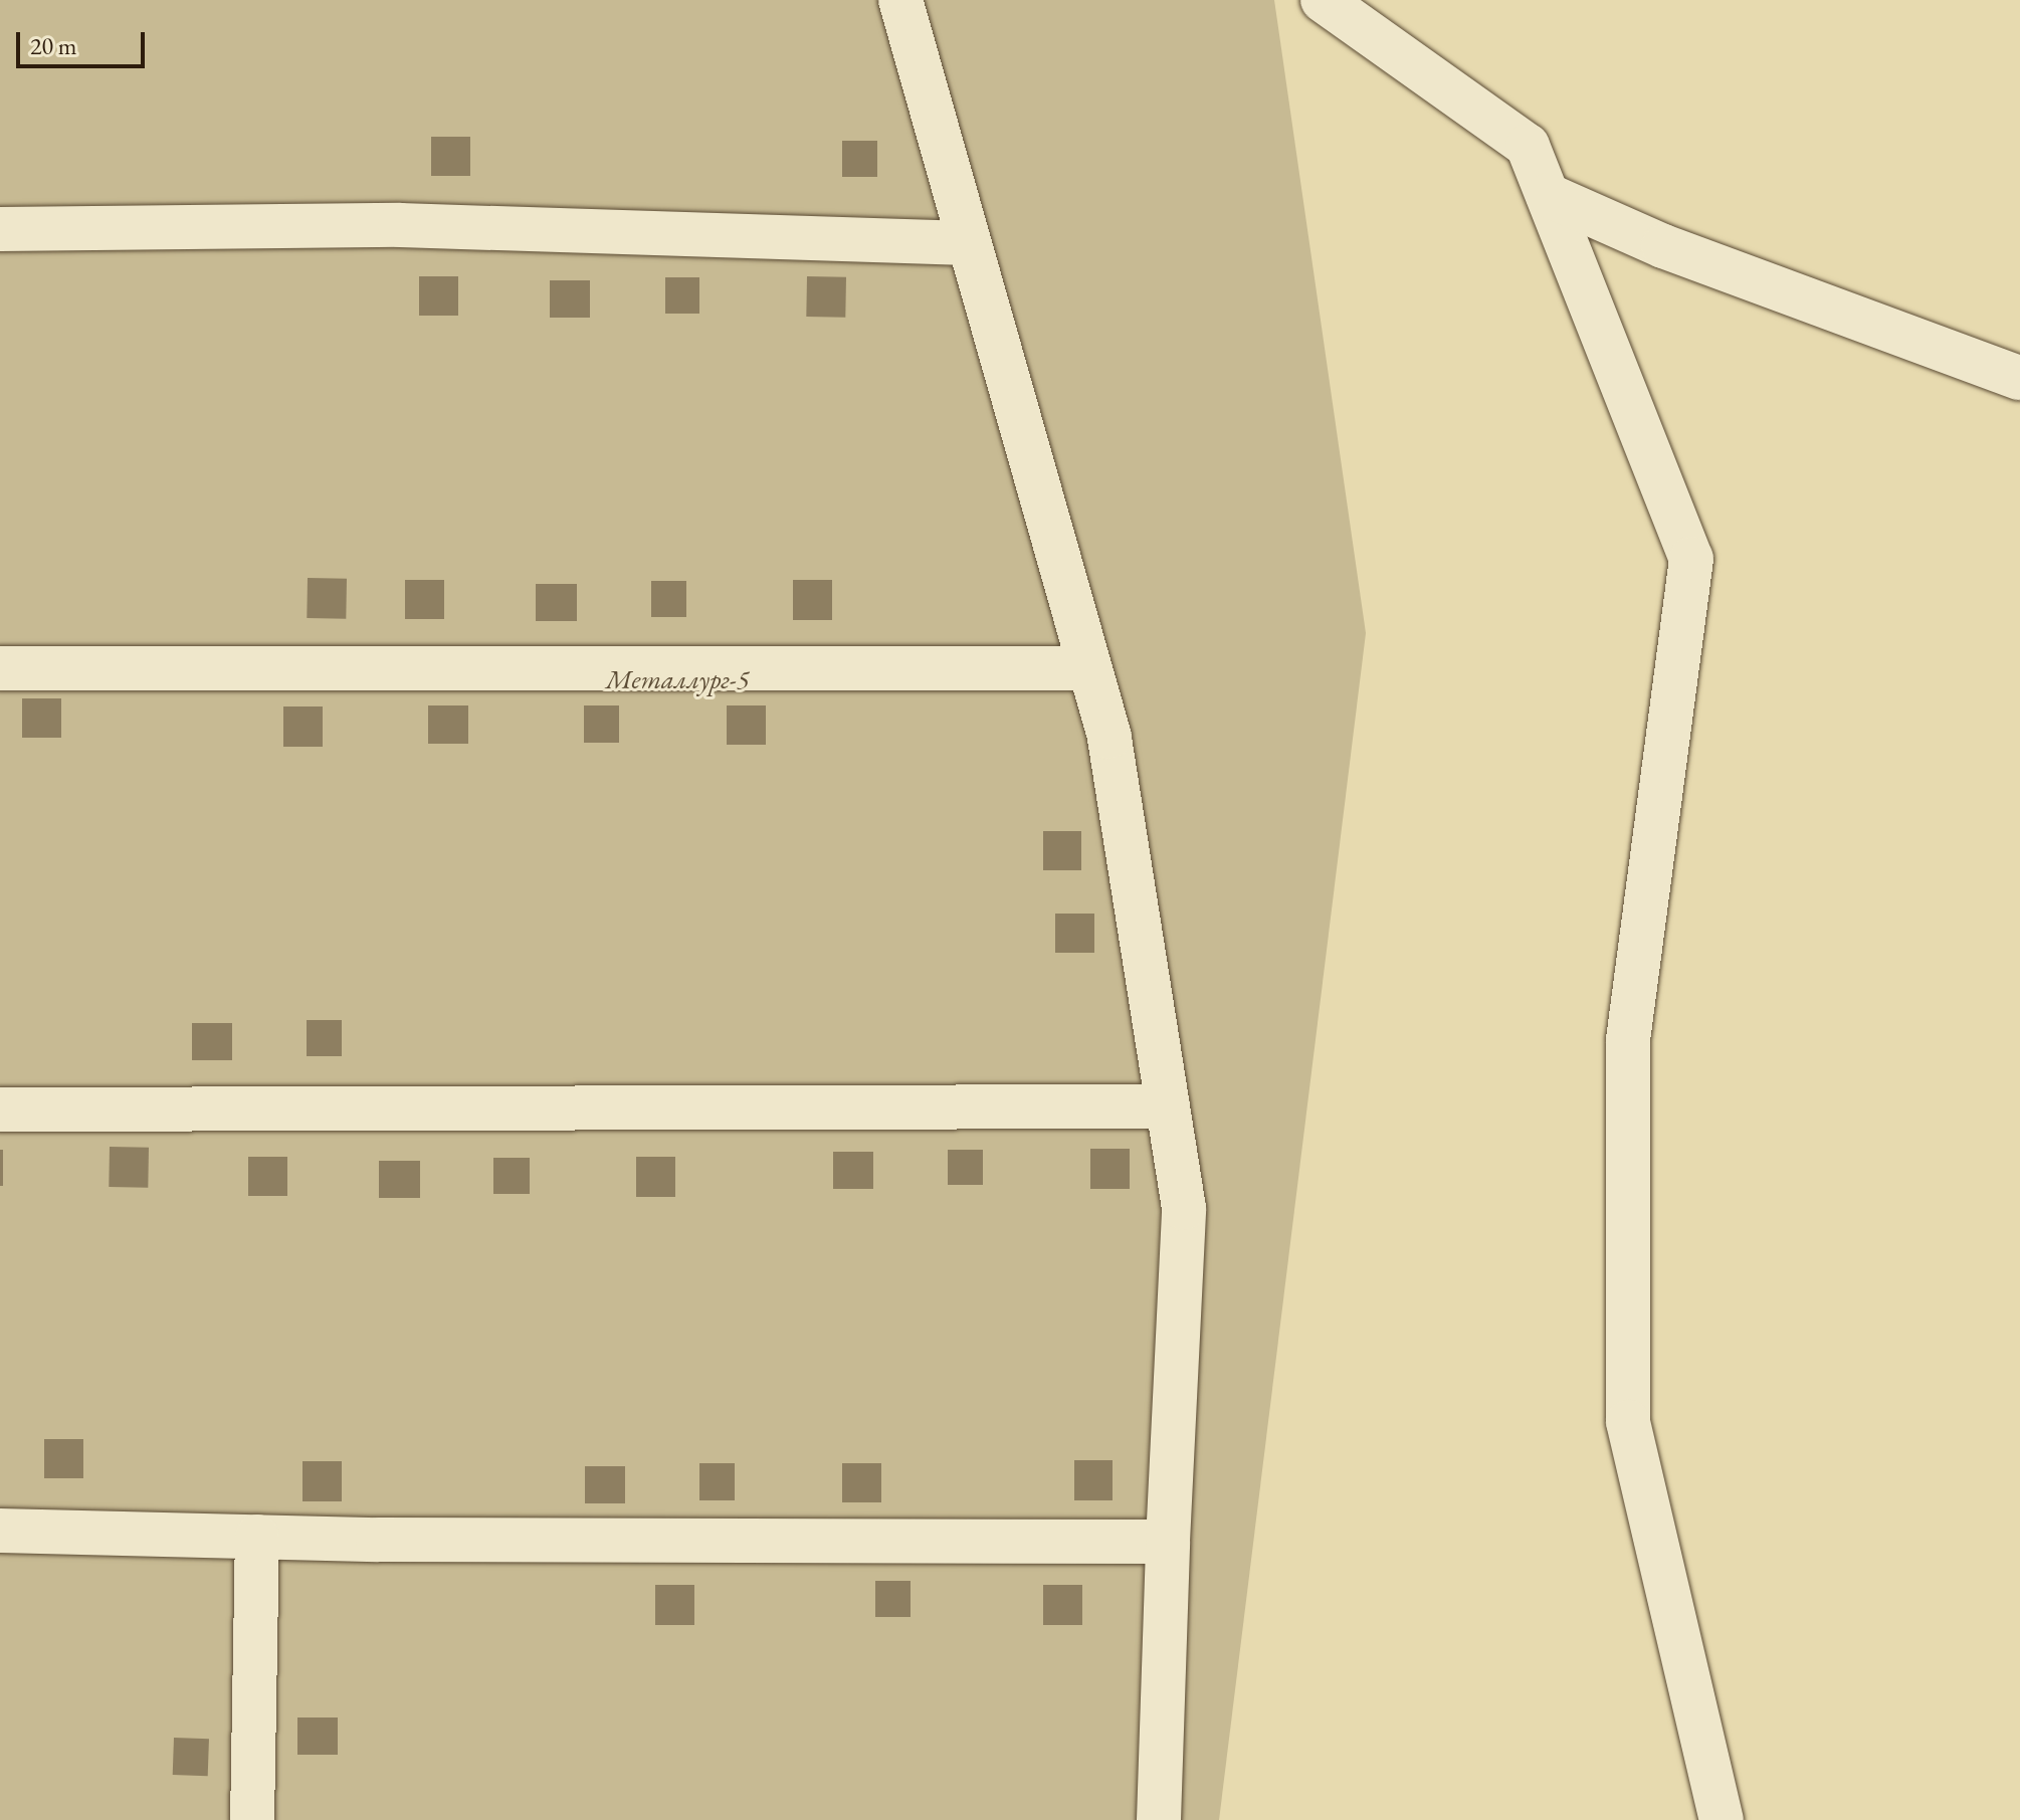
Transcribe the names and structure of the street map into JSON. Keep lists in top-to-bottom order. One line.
{"parks":["Металлург-5"],"scale_bar":"20 m"}
